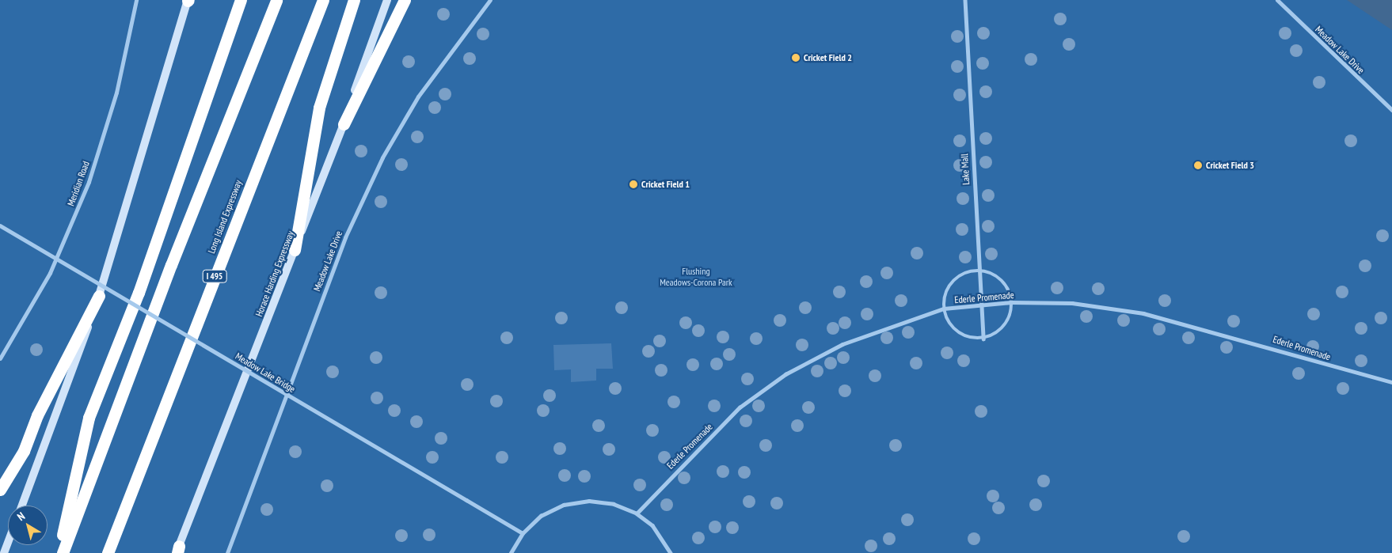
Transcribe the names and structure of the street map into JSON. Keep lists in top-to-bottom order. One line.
{"streets":{"highway":["Long Island Expressway","I 495"],"main road":["Horace Harding Expressway"],"street":["Meadow Lake Drive","Lake Mall","Meridian Road","Ederle Promenade","Meadow Lake Bridge"]},"crossings":[["Lake Mall","Ederle Promenade"]],"parks":["Flushing Meadows-Corona Park"],"places":["Cricket Field 2","Cricket Field 3","Cricket Field 1"],"north":"top left"}
